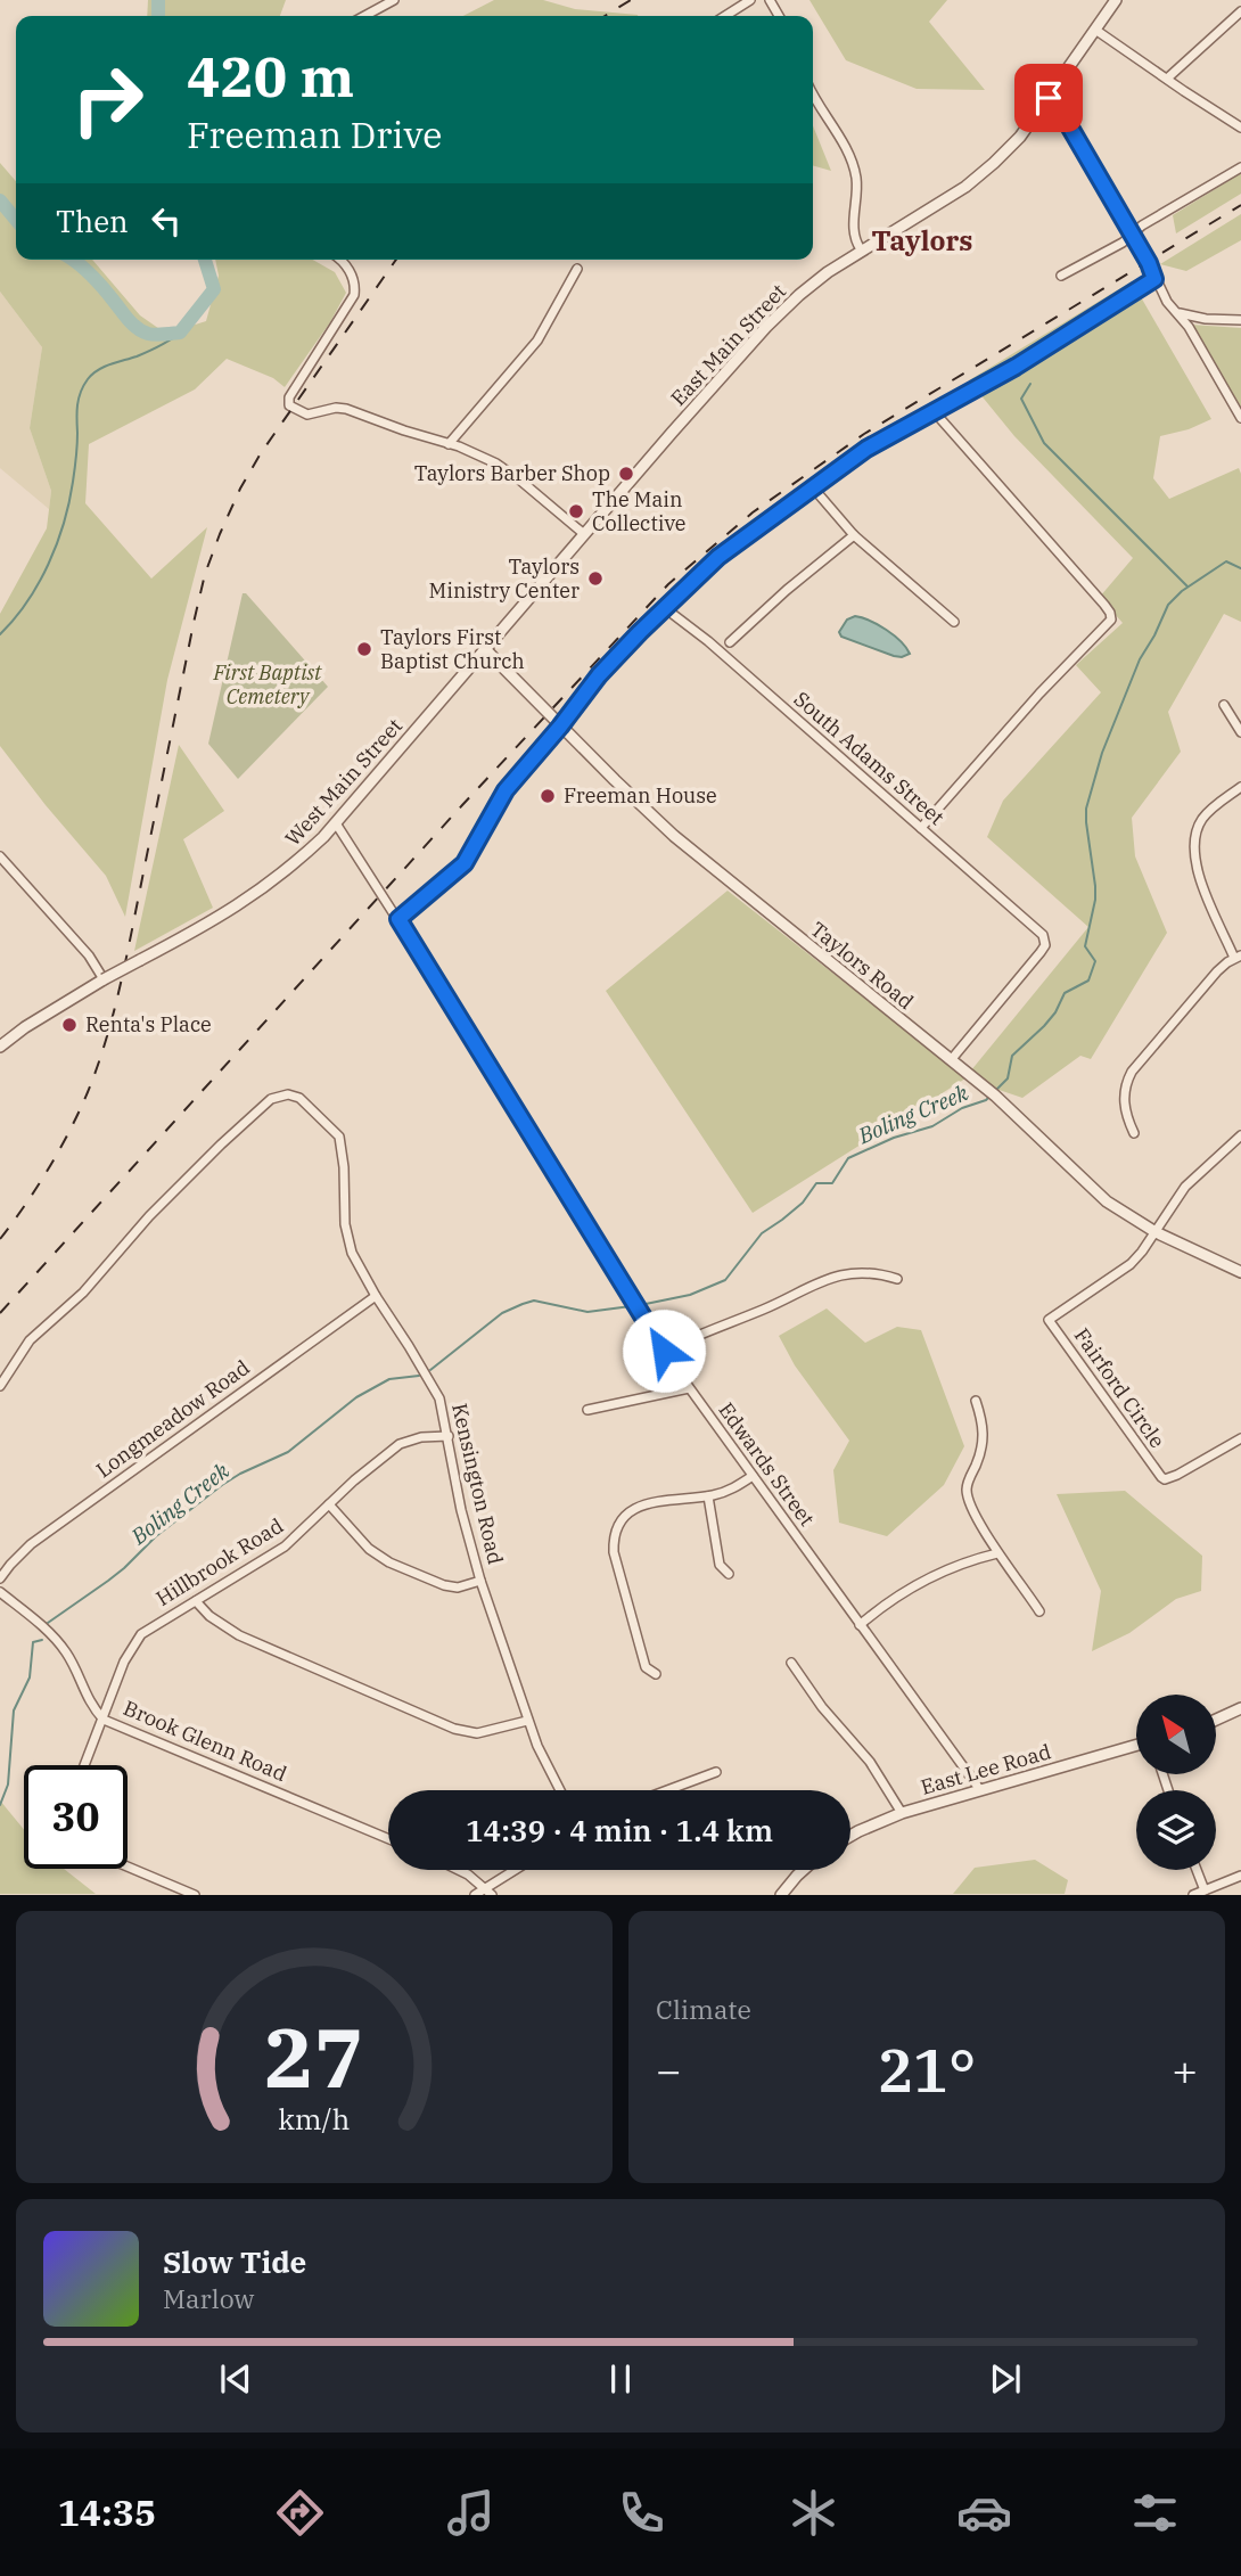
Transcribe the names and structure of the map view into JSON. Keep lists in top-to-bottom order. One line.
{"streets":{"street":["East Main Street","South Adams Street","West Main Street","Taylors Road","Fairford Circle","Longmeadow Road","Edwards Street","Kensington Road","Hillbrook Road","Brook Glenn Road","East Lee Road"]},"crossings":[["East Main Street","West Main Street"],["South Adams Street","Taylors Road"],["West Main Street","Taylors Road"],["West Main Street","Edwards Street"],["Taylors Road","Fairford Circle"],["Longmeadow Road","Kensington Road"],["Edwards Street","East Lee Road"],["Kensington Road","Hillbrook Road"],["Hillbrook Road","Brook Glenn Road"]],"districts":["Taylors"],"water":["Boling Creek"],"parks":["First Baptist Cemetery"],"places":["Taylors Barber Shop","The Main Collective","Taylors Ministry Center","Taylors First Baptist Church","Freeman House","Renta's Place"],"north":"top left","page":{"turn":["420 m","Freeman Drive"],"then":"Then","limit":"30","trip":"14:39 · 4 min · 1.4 km","tile":"Climate","heat":["−","21°","+"],"song":["Slow Tide","Marlow"],"tabs":"14:35","gauge":["27","km/h"]}}
